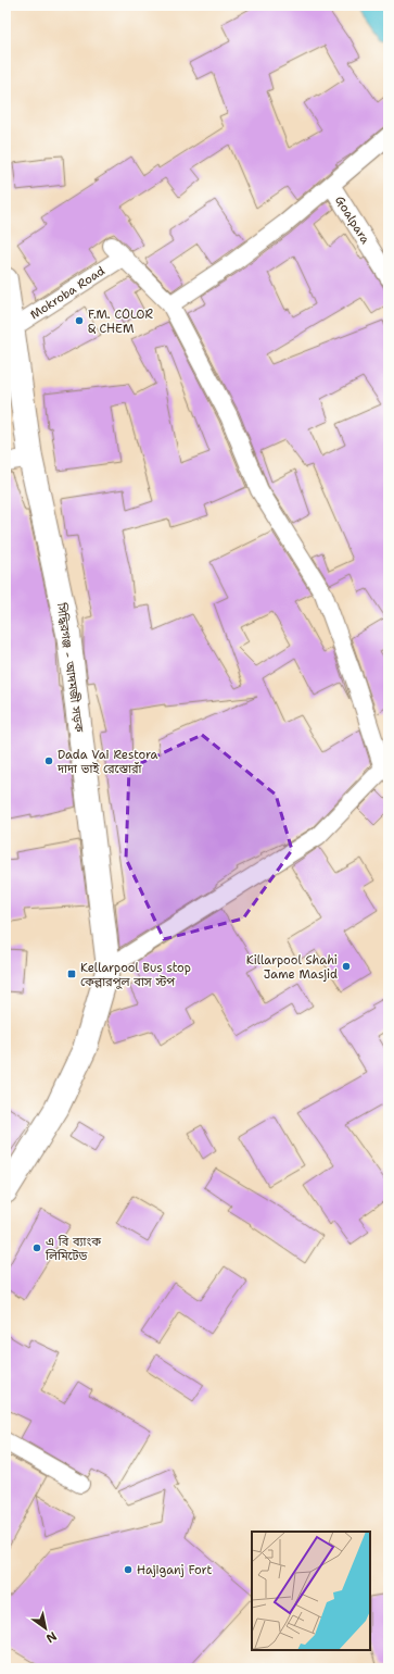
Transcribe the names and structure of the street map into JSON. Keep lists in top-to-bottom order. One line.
{"streets":{"main road":["সিদ্ধিরগঞ্জ - আদমজী সড়ক"],"street":["Goalpara","Mokroba Road"]},"crossings":[["Mokroba Road","সিদ্ধিরগঞ্জ - আদমজী সড়ক"]],"places":{"other":["F.M. COLOR & CHEM","Dada Vai Restora দাদা ভাই রেস্তোরাঁ","Killarpool Shahi Jame Masjid","এ বি ব্যাংক লিমিটেড","Hajiganj Fort"],"transit":["Kellarpool Bus stop কেল্লারপুল বাস স্টপ"]},"north":"bottom right"}
